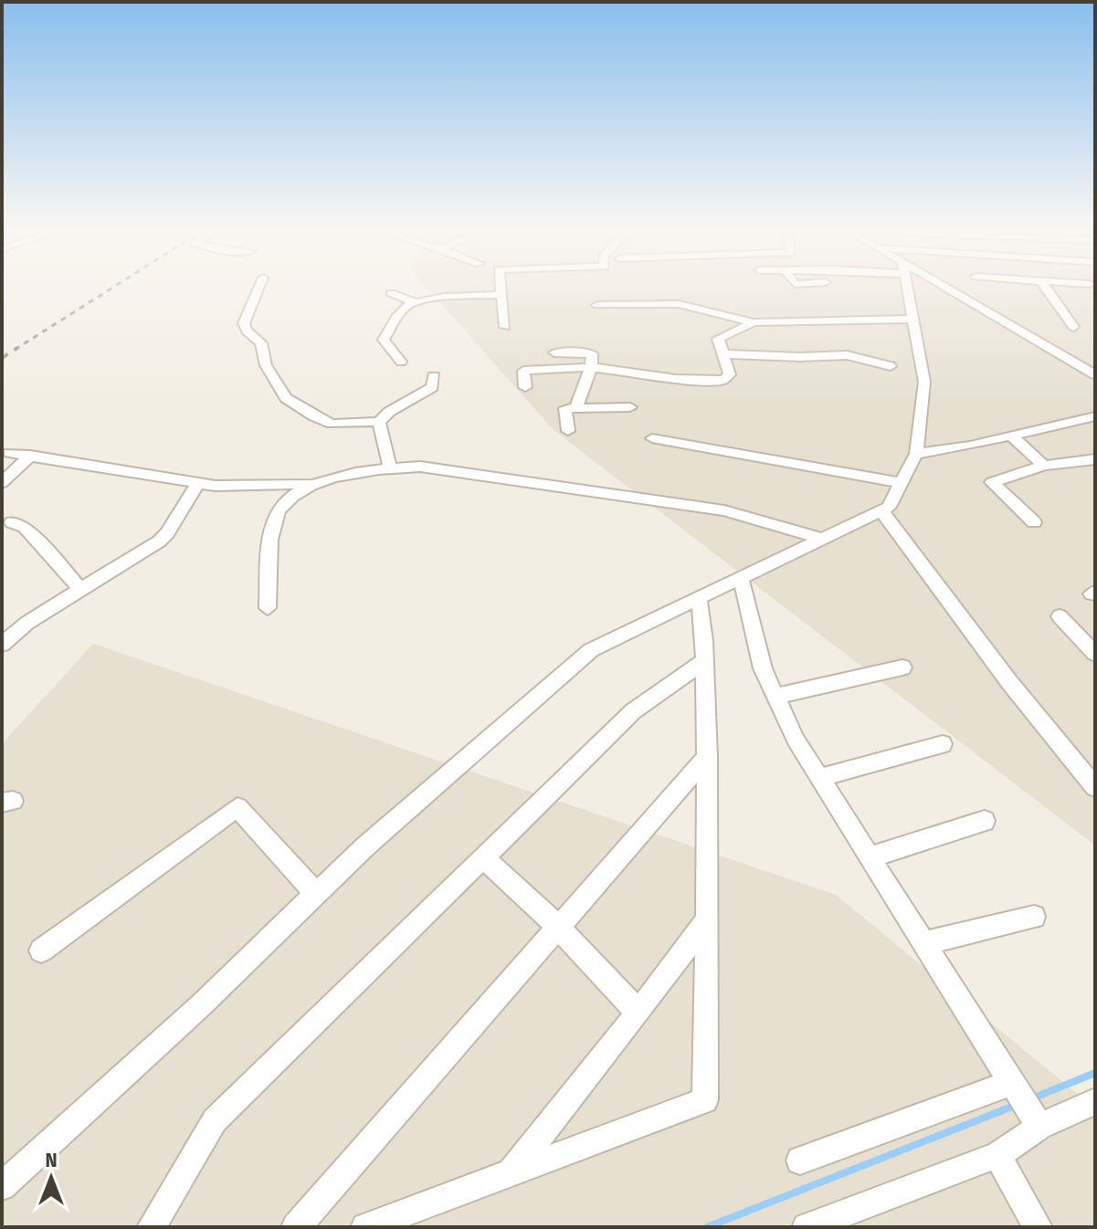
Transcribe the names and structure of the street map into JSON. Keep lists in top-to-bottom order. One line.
{"north":"top"}
